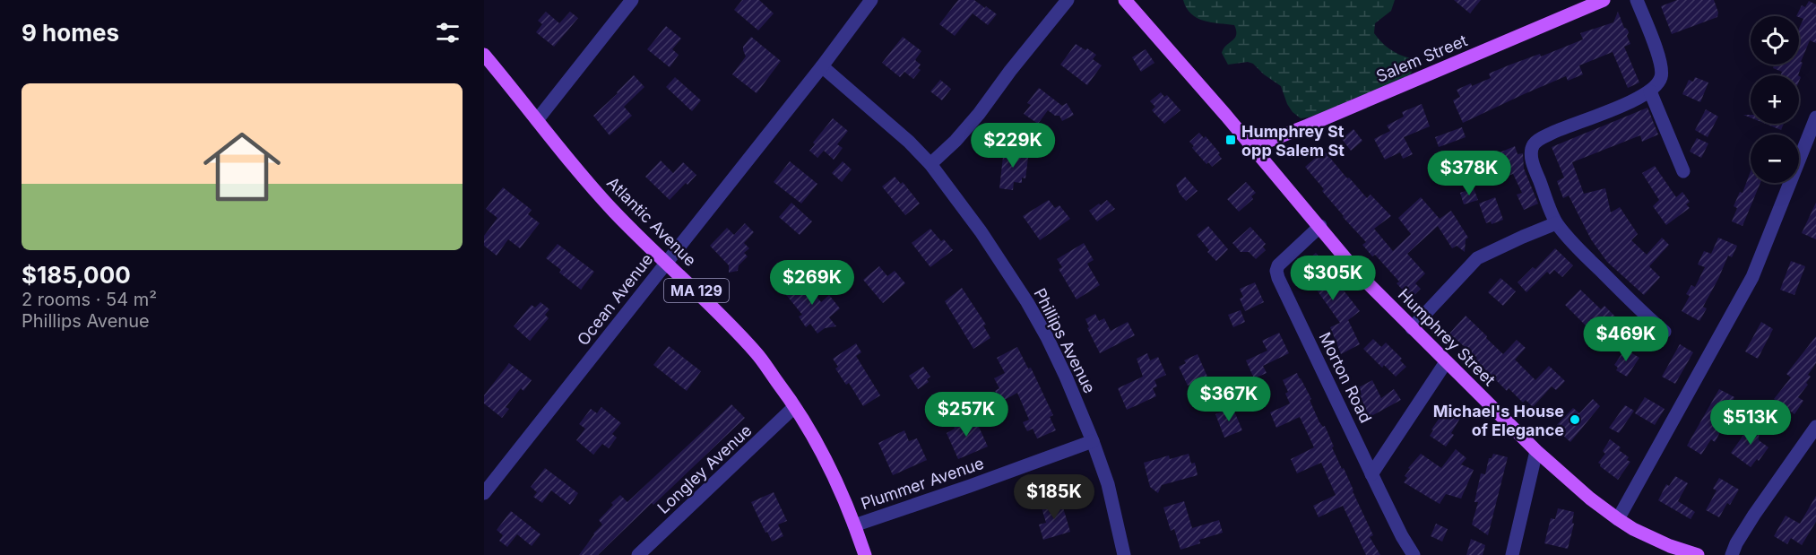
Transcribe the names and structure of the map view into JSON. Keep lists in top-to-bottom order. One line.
{"streets":{"main road":["Salem Street","Atlantic Avenue","MA 129","Humphrey Street"],"street":["Ocean Avenue","Phillips Avenue","Morton Road","Longley Avenue","Plummer Avenue"]},"crossings":[["Salem Street","Humphrey Street"],["Atlantic Avenue","Ocean Avenue"],["Atlantic Avenue","Longley Avenue"],["Atlantic Avenue","Plummer Avenue"],["Ocean Avenue","Phillips Avenue"],["Humphrey Street","Morton Road"],["Phillips Avenue","Plummer Avenue"]],"places":{"transit":["Humphrey St opp Salem St"],"other":["Michael's House of Elegance"]},"page":{"heading":"9 homes","map_buttons":["+","−"],"list":[{"name":"$185,000","note":"2 rooms · 54 m² · Phillips Avenue"}],"price":["$229K","$378K","$305K","$269K","$469K","$367K","$257K","$513K","$185K"]}}
